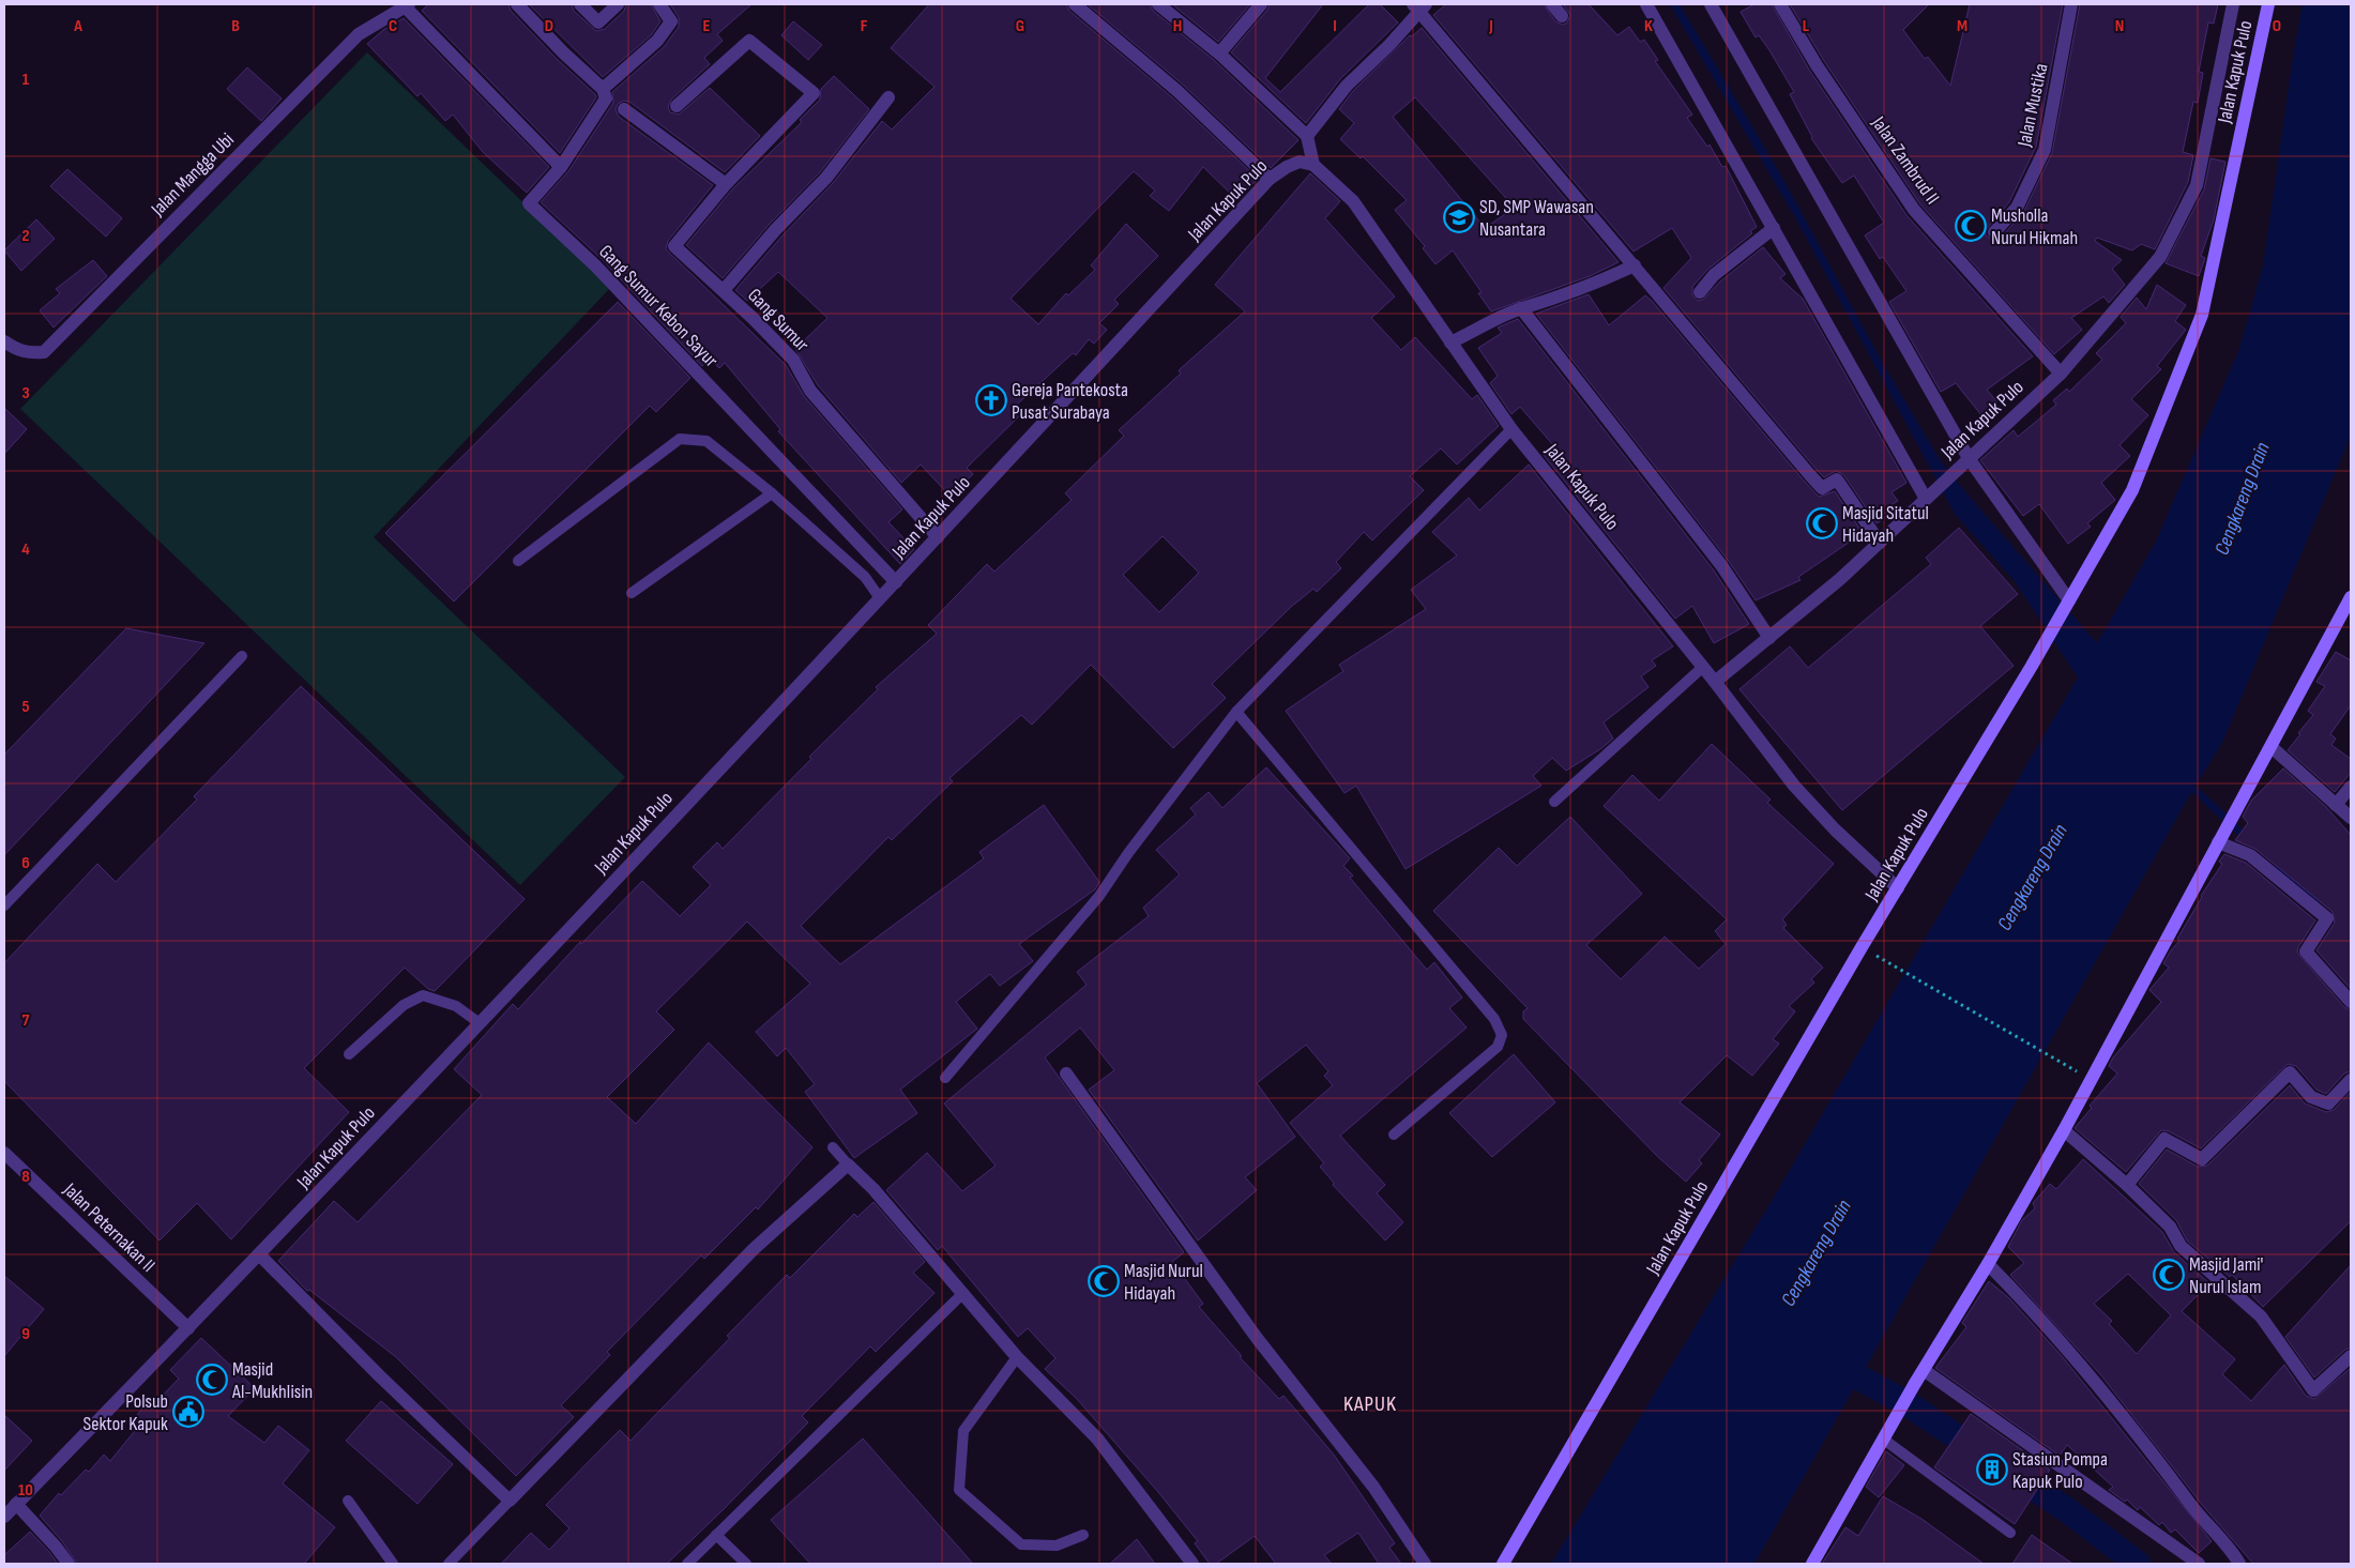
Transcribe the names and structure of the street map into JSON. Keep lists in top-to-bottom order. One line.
{"streets":{"main road":["Jalan Kapuk Pulo"],"street":["Jalan Mustika","Jalan Zambrud II","Jalan Mangga Ubi","Gang Sumur Kebon Sayur","Gang Sumur","Jalan Peternakan II"]},"crossings":[["Jalan Kapuk Pulo","Jalan Zambrud II"],["Jalan Kapuk Pulo","Gang Sumur Kebon Sayur"],["Jalan Kapuk Pulo","Gang Sumur"],["Jalan Kapuk Pulo","Jalan Peternakan II"]],"districts":["KAPUK"],"water":["Cengkareng Drain"],"places":{"school or university":["SD, SMP Wawasan Nusantara"],"mosque":["Musholla Nurul Hikmah","Masjid Sitatul Hidayah","Masjid Jami' Nurul Islam","Masjid Nurul Hidayah","Masjid Al-Mukhlisin"],"church":["Gereja Pantekosta Pusat Surabaya"],"public building":["Polsub Sektor Kapuk"],"building":["Stasiun Pompa Kapuk Pulo"]},"grid":{"columns":["A","B","C","D","E","F","G","H","I","J","K","L","M","N","O"],"rows":["1","2","3","4","5","6","7","8","9","10"]}}
